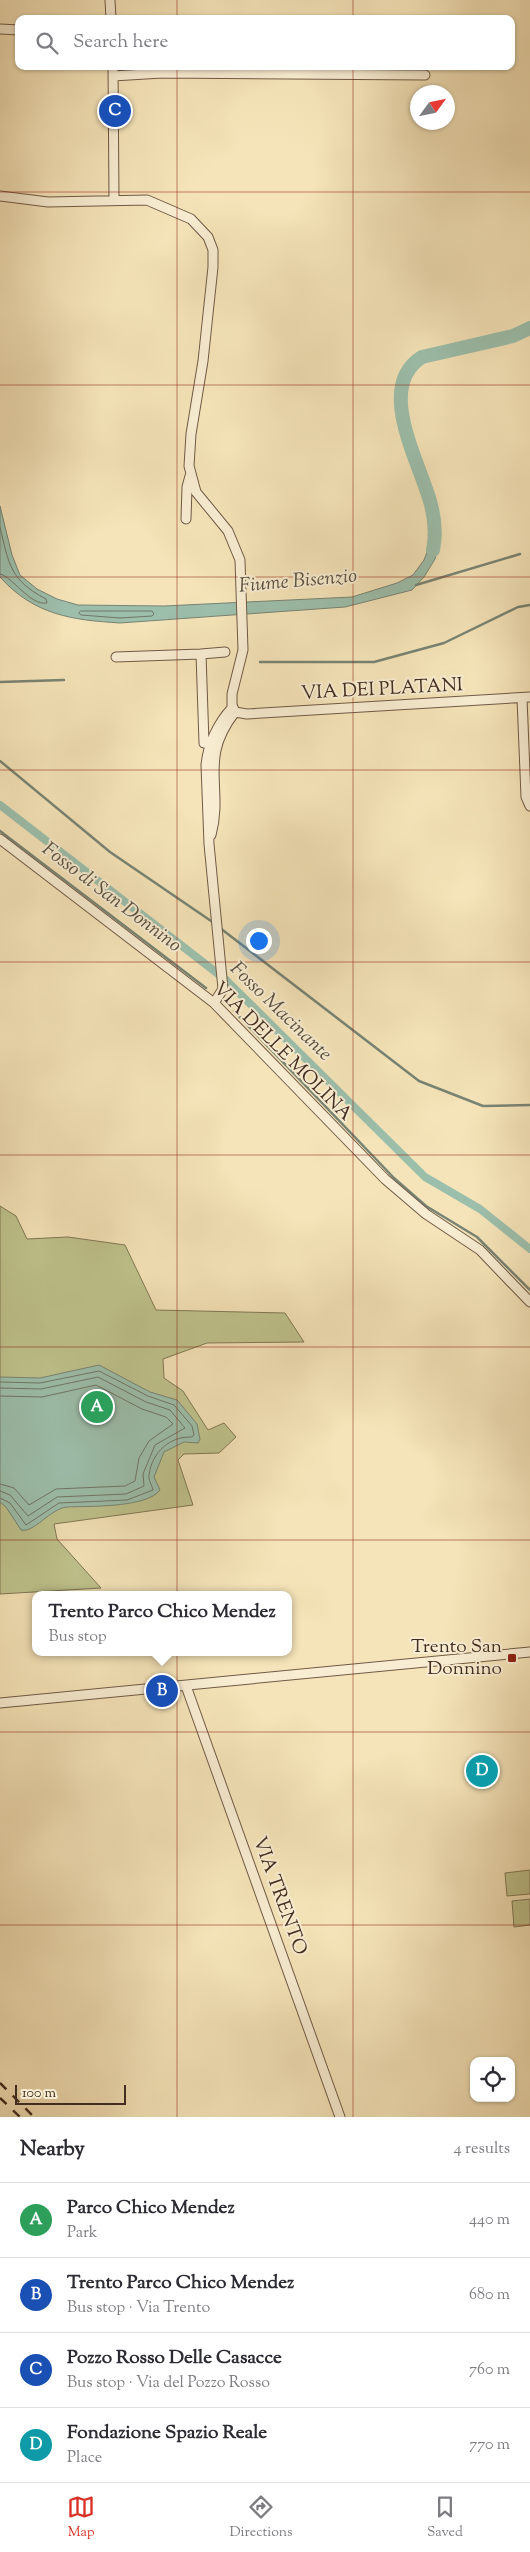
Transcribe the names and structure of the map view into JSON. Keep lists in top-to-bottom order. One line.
{"streets":{"street":["VIA DEI PLATANI","VIA DELLE MOLINA","VIA TRENTO"]},"water":["Fiume Bisenzio","Fosso di San Donnino","Fosso Macinante"],"places":{"transit":["Trento San Donnino"]},"scale_bar":"100 m","north":"top right","page":{"search":"Search here","pins":["C","A","B","D"],"popup":["Trento Parco Chico Mendez","Bus stop"],"scale":"100 m","heading":["Nearby","4 results"],"list":[{"mark":"A","name":"Parco Chico Mendez","note":"Park","value":"440 m"},{"mark":"B","name":"Trento Parco Chico Mendez","note":"Bus stop · Via Trento","value":"680 m"},{"mark":"C","name":"Pozzo Rosso Delle Casacce","note":"Bus stop · Via del Pozzo Rosso","value":"760 m"},{"mark":"D","name":"Fondazione Spazio Reale","note":"Place","value":"770 m"}],"nav":["Map","Directions","Saved"]}}
